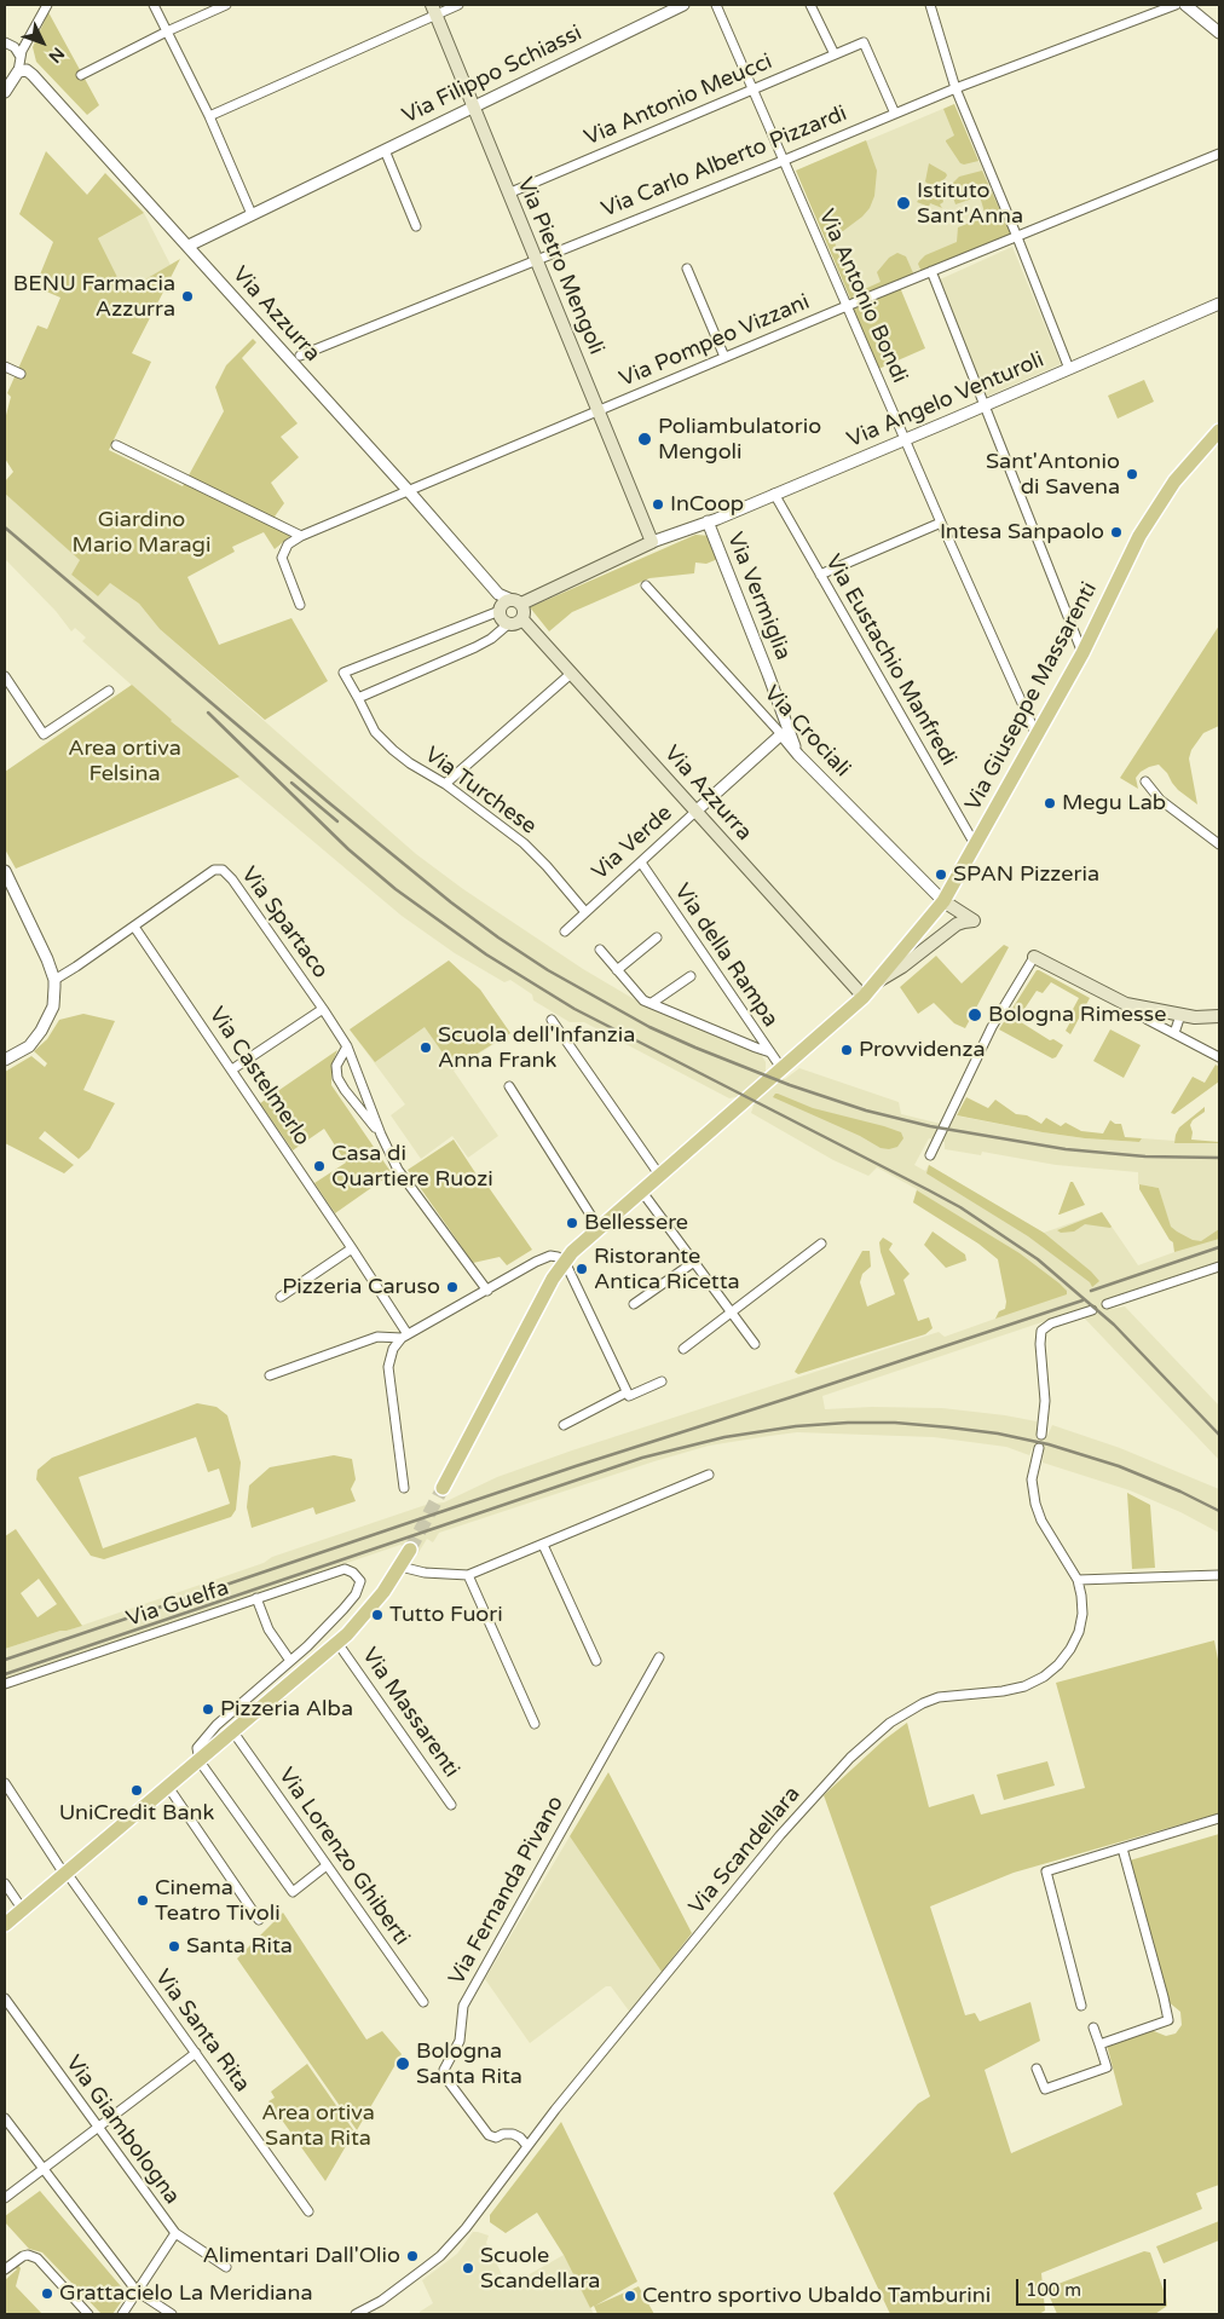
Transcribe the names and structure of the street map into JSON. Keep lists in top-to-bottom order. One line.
{"streets":{"main road":["Via Pietro Mengoli","Via Azzurra","Via Angelo Venturoli","Via Giuseppe Massarenti"],"street":["Via Filippo Schiassi","Via Antonio Meucci","Via Carlo Alberto Pizzardi","Via Antonio Bondi","Via Pompeo Vizzani","Via Vermiglia","Via Eustachio Manfredi","Via Crociali","Via Turchese","Via Verde","Via Spartaco","Via della Rampa","Via Castelmerlo","Via Guelfa","Via Massarenti","Via Scandellara","Via Lorenzo Ghiberti","Via Fernanda Pivano","Via Santa Rita","Via Giambologna"]},"crossings":[["Via Filippo Schiassi","Via Pietro Mengoli"],["Via Filippo Schiassi","Via Azzurra"],["Via Antonio Meucci","Via Carlo Alberto Pizzardi"],["Via Antonio Meucci","Via Pietro Mengoli"],["Via Antonio Meucci","Via Antonio Bondi"],["Via Carlo Alberto Pizzardi","Via Pietro Mengoli"],["Via Carlo Alberto Pizzardi","Via Antonio Bondi"],["Via Carlo Alberto Pizzardi","Via Azzurra"],["Via Pietro Mengoli","Via Pompeo Vizzani"],["Via Pietro Mengoli","Via Angelo Venturoli"],["Via Antonio Bondi","Via Pompeo Vizzani"],["Via Antonio Bondi","Via Angelo Venturoli"],["Via Antonio Bondi","Via Giuseppe Massarenti"],["Via Azzurra","Via Pompeo Vizzani"],["Via Azzurra","Via Angelo Venturoli"],["Via Azzurra","Via Giuseppe Massarenti"],["Via Azzurra","Via Turchese"],["Via Azzurra","Via Verde"],["Via Angelo Venturoli","Via Vermiglia"],["Via Angelo Venturoli","Via Eustachio Manfredi"],["Via Angelo Venturoli","Via Turchese"],["Via Vermiglia","Via Crociali"],["Via Eustachio Manfredi","Via Giuseppe Massarenti"],["Via Giuseppe Massarenti","Via Crociali"],["Via Giuseppe Massarenti","Via della Rampa"],["Via Crociali","Via Verde"],["Via Turchese","Via Verde"],["Via Verde","Via della Rampa"],["Via Spartaco","Via Castelmerlo"],["Via Scandellara","Via Fernanda Pivano"]],"parks":["Giardino Mario Maragi","Area ortiva Felsina","Area ortiva Santa Rita"],"places":["Istituto Sant'Anna","BENU Farmacia Azzurra","Poliambulatorio Mengoli","Sant'Antonio di Savena","InCoop","Intesa Sanpaolo","Megu Lab","SPAN Pizzeria","Bologna Rimesse","Scuola dell'Infanzia Anna Frank","Provvidenza","Casa di Quartiere Ruozi","Bellessere","Ristorante Antica Ricetta","Pizzeria Caruso","Tutto Fuori","Pizzeria Alba","UniCredit Bank","Cinema Teatro Tivoli","Santa Rita","Bologna Santa Rita","Alimentari Dall'Olio","Scuole Scandellara","Grattacielo La Meridiana","Centro sportivo Ubaldo Tamburini"],"scale_bar":"100 m","north":"bottom right"}
